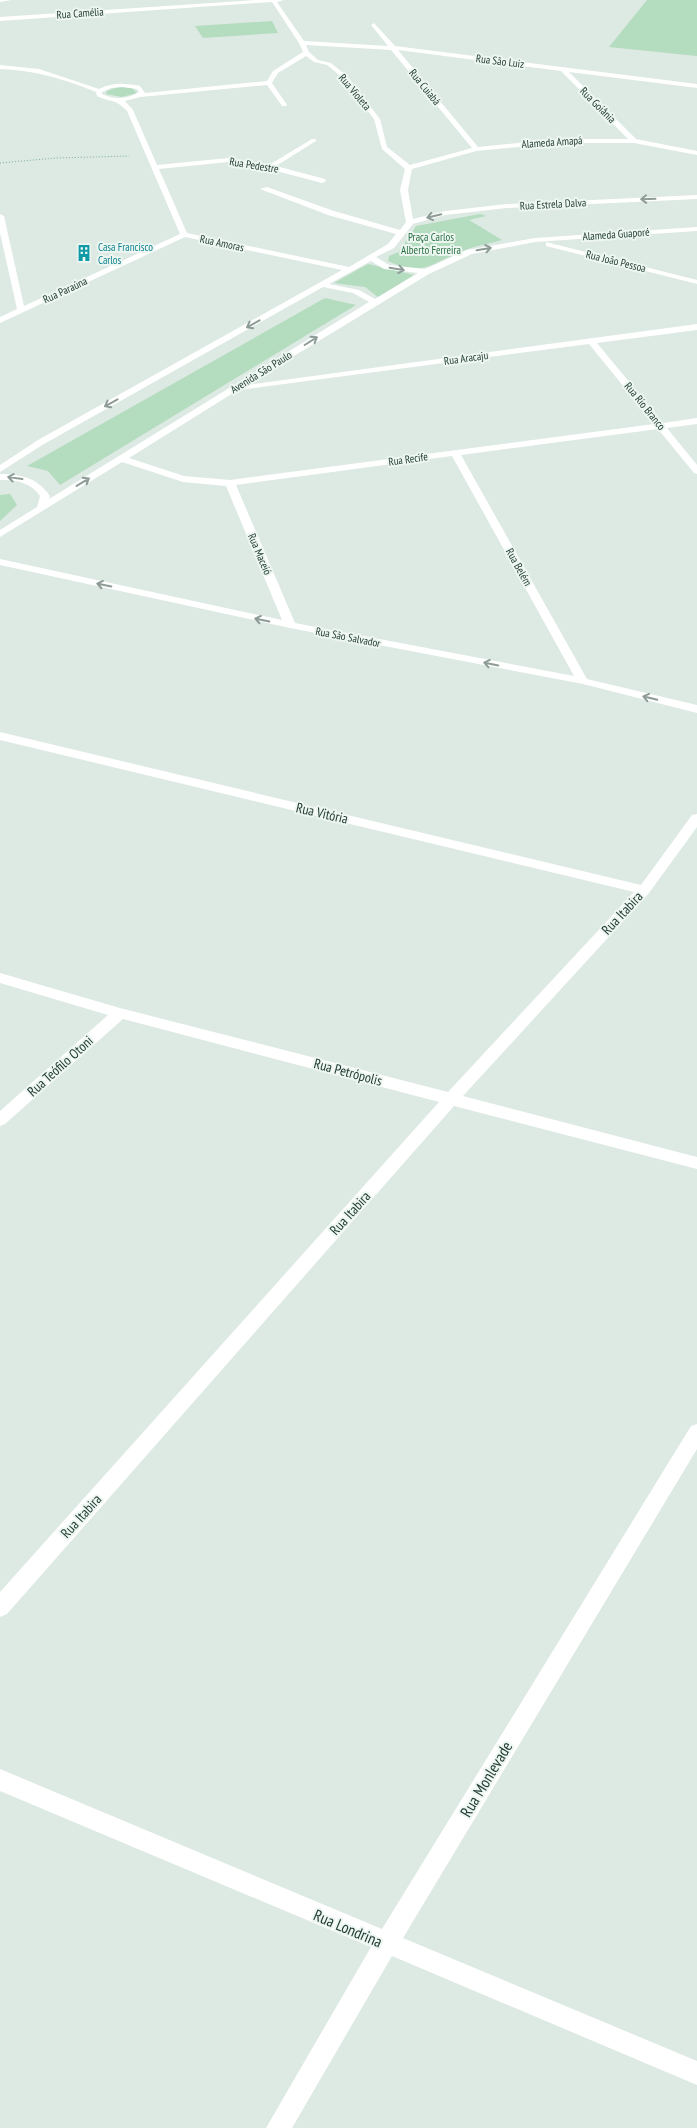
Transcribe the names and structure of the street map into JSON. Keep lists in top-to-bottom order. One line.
{"streets":{"street":["Rua Camélia","Rua São Luiz","Rua Cuiabá","Rua Violeta","Rua Goiânia","Alameda Amapá","Rua Pedestre","Rua Estrela Dalva","Alameda Guaporé","Rua Amoras","Rua João Pessoa","Rua Paraúna","Rua Aracaju","Avenida São Paulo","Rua Rio Branco","Rua Recife","Rua Maceió","Rua Belém","Rua São Salvador","Rua Vitória","Rua Itabira","Rua Teófilo Otoni","Rua Petrópolis","Rua Monlevade","Rua Londrina"]},"crossings":[["Rua São Luiz","Rua Cuiabá"],["Rua São Luiz","Rua Goiânia"],["Rua Cuiabá","Alameda Amapá"],["Rua Violeta","Alameda Amapá"],["Rua Goiânia","Alameda Amapá"],["Rua Pedestre","Rua Amoras"],["Alameda Guaporé","Rua João Pessoa"],["Alameda Guaporé","Avenida São Paulo"],["Rua Amoras","Rua Paraúna"],["Rua João Pessoa","Avenida São Paulo"],["Rua Aracaju","Avenida São Paulo"],["Rua Aracaju","Rua Rio Branco"],["Avenida São Paulo","Rua Recife"],["Rua Rio Branco","Rua Recife"],["Rua Recife","Rua Maceió"],["Rua Recife","Rua Belém"],["Rua Maceió","Rua São Salvador"],["Rua Belém","Rua São Salvador"],["Rua Vitória","Rua Itabira"],["Rua Itabira","Rua Petrópolis"],["Rua Teófilo Otoni","Rua Petrópolis"],["Rua Monlevade","Rua Londrina"]],"one_way":["Rua Estrela Dalva","Rua São Salvador"],"parks":["Praça Carlos Alberto Ferreira"],"places":{"building":["Casa Francisco Carlos"]}}
